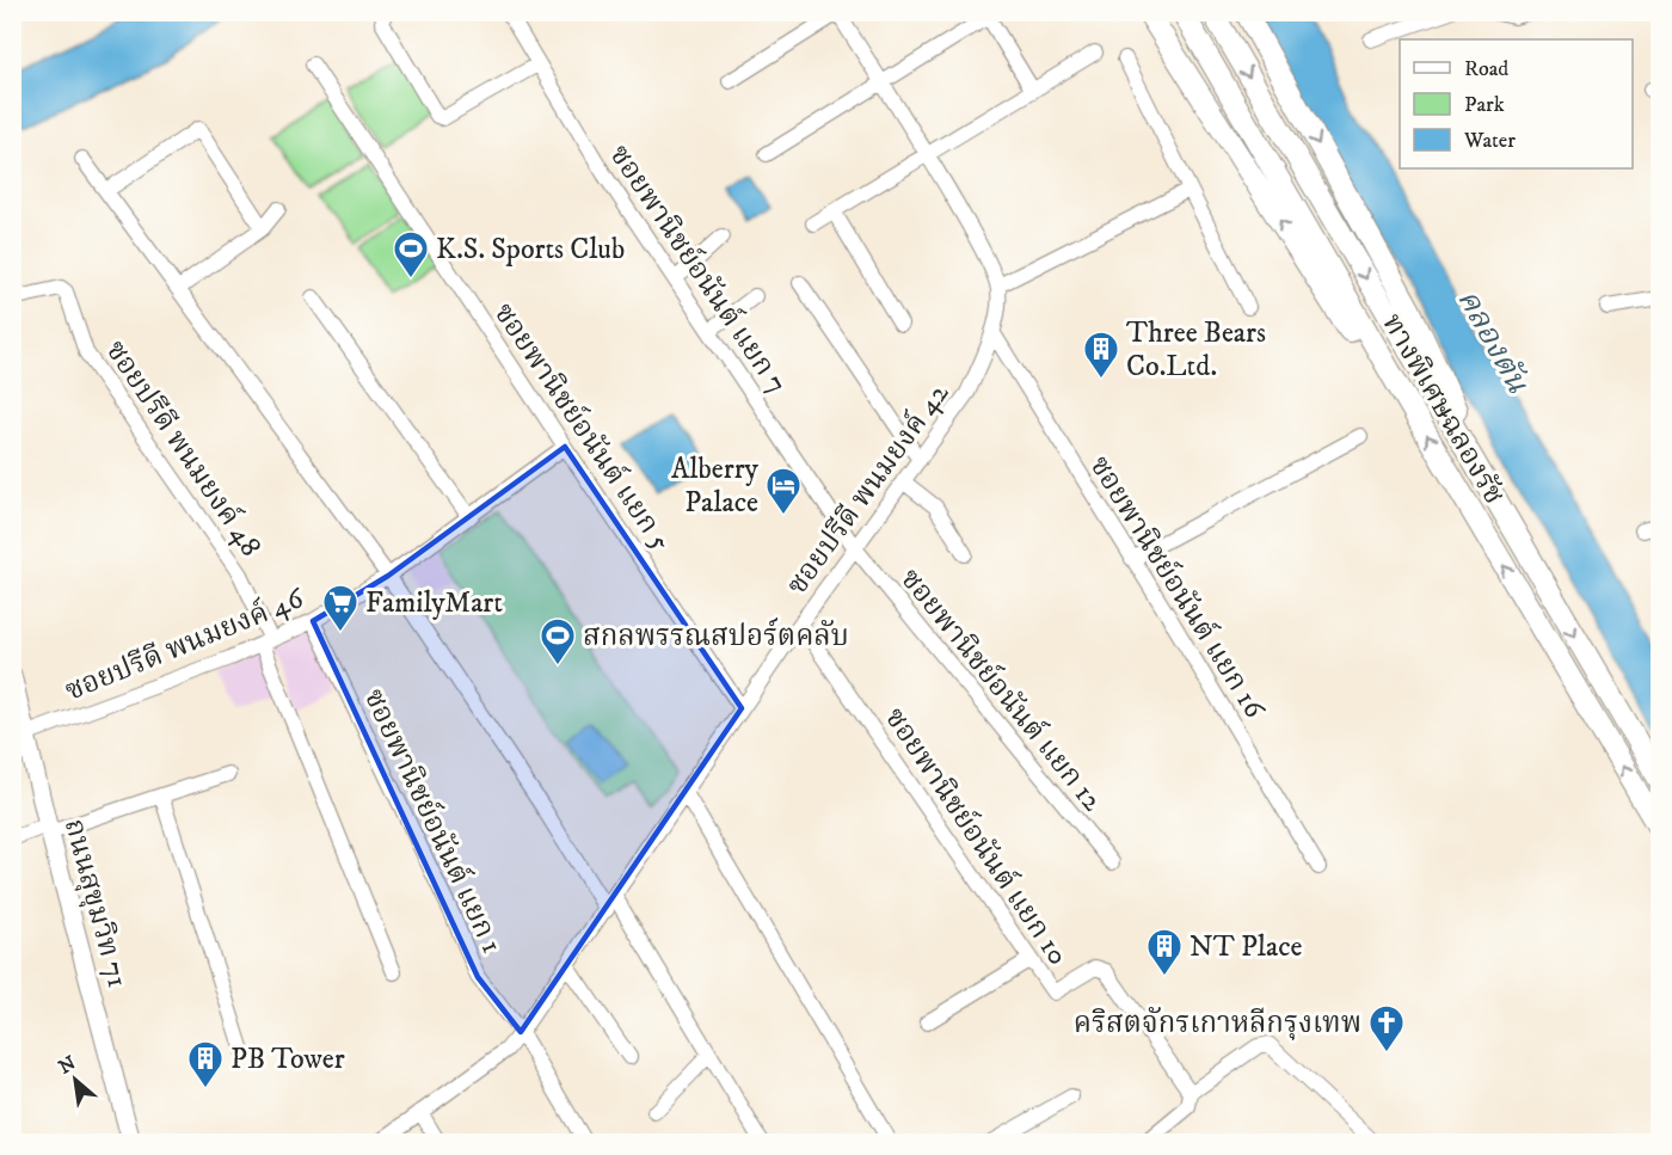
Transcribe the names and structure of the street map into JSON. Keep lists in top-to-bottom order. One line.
{"streets":{"highway":["ทางพิเศษฉลองรัช"],"main road":["ถนนสุขุมวิท 71"],"street":["ซอยพานิชย์อนันต์ แยก 7","ซอยพานิชย์อนันต์ แยก 5","ซอยปรีดี พนมยงค์ 48","ซอยปรีดี พนมยงค์ 42","ซอยพานิชย์อนันต์ แยก 16","ซอยปรีดี พนมยงค์ 46","ซอยพานิชย์อนันต์ แยก 12","ซอยพานิชย์อนันต์ แยก 1","ซอยพานิชย์อนันต์ แยก 10"]},"crossings":[["ซอยพานิชย์อนันต์ แยก 7","ซอยปรีดี พนมยงค์ 42"],["ซอยพานิชย์อนันต์ แยก 7","ซอยพานิชย์อนันต์ แยก 12"],["ซอยพานิชย์อนันต์ แยก 5","ซอยปรีดี พนมยงค์ 42"],["ซอยพานิชย์อนันต์ แยก 5","ซอยปรีดี พนมยงค์ 46"],["ซอยปรีดี พนมยงค์ 48","ซอยปรีดี พนมยงค์ 46"],["ซอยปรีดี พนมยงค์ 42","ซอยพานิชย์อนันต์ แยก 16"],["ซอยปรีดี พนมยงค์ 42","ซอยพานิชย์อนันต์ แยก 12"],["ซอยปรีดี พนมยงค์ 42","ซอยพานิชย์อนันต์ แยก 1"],["ซอยปรีดี พนมยงค์ 42","ซอยพานิชย์อนันต์ แยก 10"],["ซอยปรีดี พนมยงค์ 46","ซอยพานิชย์อนันต์ แยก 1"],["ซอยปรีดี พนมยงค์ 46","ถนนสุขุมวิท 71"]],"water":["คลองตัน"],"places":{"sports":["K.S. Sports Club","สกลพรรณสปอร์ตคลับ"],"building":["Three Bears Co.Ltd.","NT Place","PB Tower"],"hotel":["Alberry Palace"],"supermarket":["FamilyMart"],"church":["คริสตจักรเกาหลีกรุงเทพ"]},"legend":["Road","Park","Water"],"north":"top left"}
